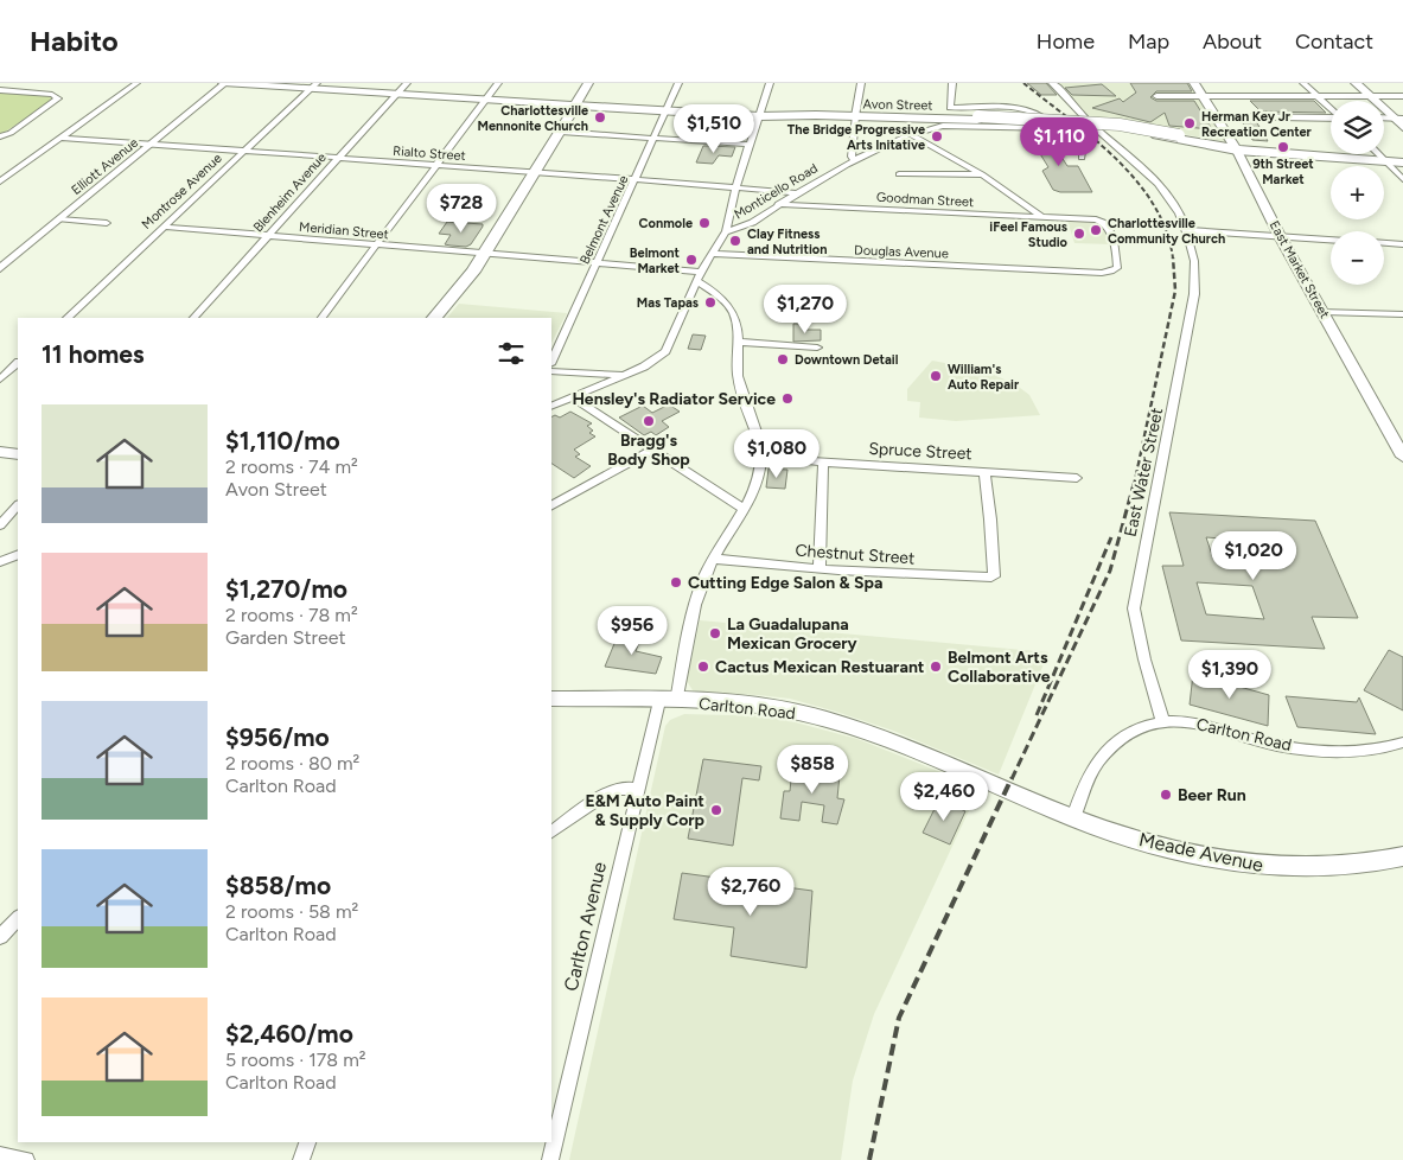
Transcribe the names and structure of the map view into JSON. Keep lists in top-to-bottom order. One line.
{"streets":{"main road":["Avon Street","East Market Street","Carlton Road","Meade Avenue"],"street":["Rialto Street","Elliott Avenue","Montrose Avenue","Monticello Road","Blenheim Avenue","Goodman Street","Belmont Avenue","Meridian Street","Douglas Avenue","Spruce Street","East Water Street","Chestnut Street","Carlton Avenue"]},"crossings":[["Avon Street","Elliott Avenue"],["Avon Street","Montrose Avenue"],["Avon Street","Monticello Road"],["Avon Street","Blenheim Avenue"],["Avon Street","Belmont Avenue"],["Avon Street","East Market Street"],["Rialto Street","Elliott Avenue"],["Rialto Street","Montrose Avenue"],["Rialto Street","Monticello Road"],["Rialto Street","Blenheim Avenue"],["Rialto Street","Belmont Avenue"],["Montrose Avenue","Meridian Street"],["Monticello Road","Goodman Street"],["Monticello Road","Meridian Street"],["Monticello Road","Douglas Avenue"],["Monticello Road","Carlton Avenue"],["Blenheim Avenue","Meridian Street"],["Goodman Street","Douglas Avenue"],["Belmont Avenue","Meridian Street"],["Meridian Street","Carlton Avenue"],["Spruce Street","Chestnut Street"],["Spruce Street","Carlton Avenue"],["East Water Street","Carlton Road"],["Chestnut Street","Carlton Avenue"],["Carlton Road","Meade Avenue"],["Carlton Road","Carlton Avenue"]],"places":["Charlottesville Mennonite Church","Herman Key Jr Recreation Center","The Bridge Progressive Arts Initative","9th Street Market","Conmole","Charlottesville Community Church","iFeel Famous Studio","Clay Fitness and Nutrition","Belmont Market","Mas Tapas","Downtown Detail","William's Auto Repair","Hensley's Radiator Service","Bragg's Body Shop","Cutting Edge Salon & Spa","La Guadalupana Mexican Grocery","Cactus Mexican Restuarant","Belmont Arts Collaborative","Beer Run","E&M Auto Paint & Supply Corp"],"page":{"header":"Habito","nav":["Home","Map","About","Contact"],"map_buttons":["+","−"],"price":["$1,510","$1,110","$728","$1,270","$1,080","$1,020","$956","$1,390","$858","$2,460","$2,760"],"heading":"11 homes","list":[{"name":"$1,110/mo","note":"2 rooms · 74 m² · Avon Street"},{"name":"$1,270/mo","note":"2 rooms · 78 m² · Garden Street"},{"name":"$956/mo","note":"2 rooms · 80 m² · Carlton Road"},{"name":"$858/mo","note":"2 rooms · 58 m² · Carlton Road"},{"name":"$2,460/mo","note":"5 rooms · 178 m² · Carlton Road"}]}}
